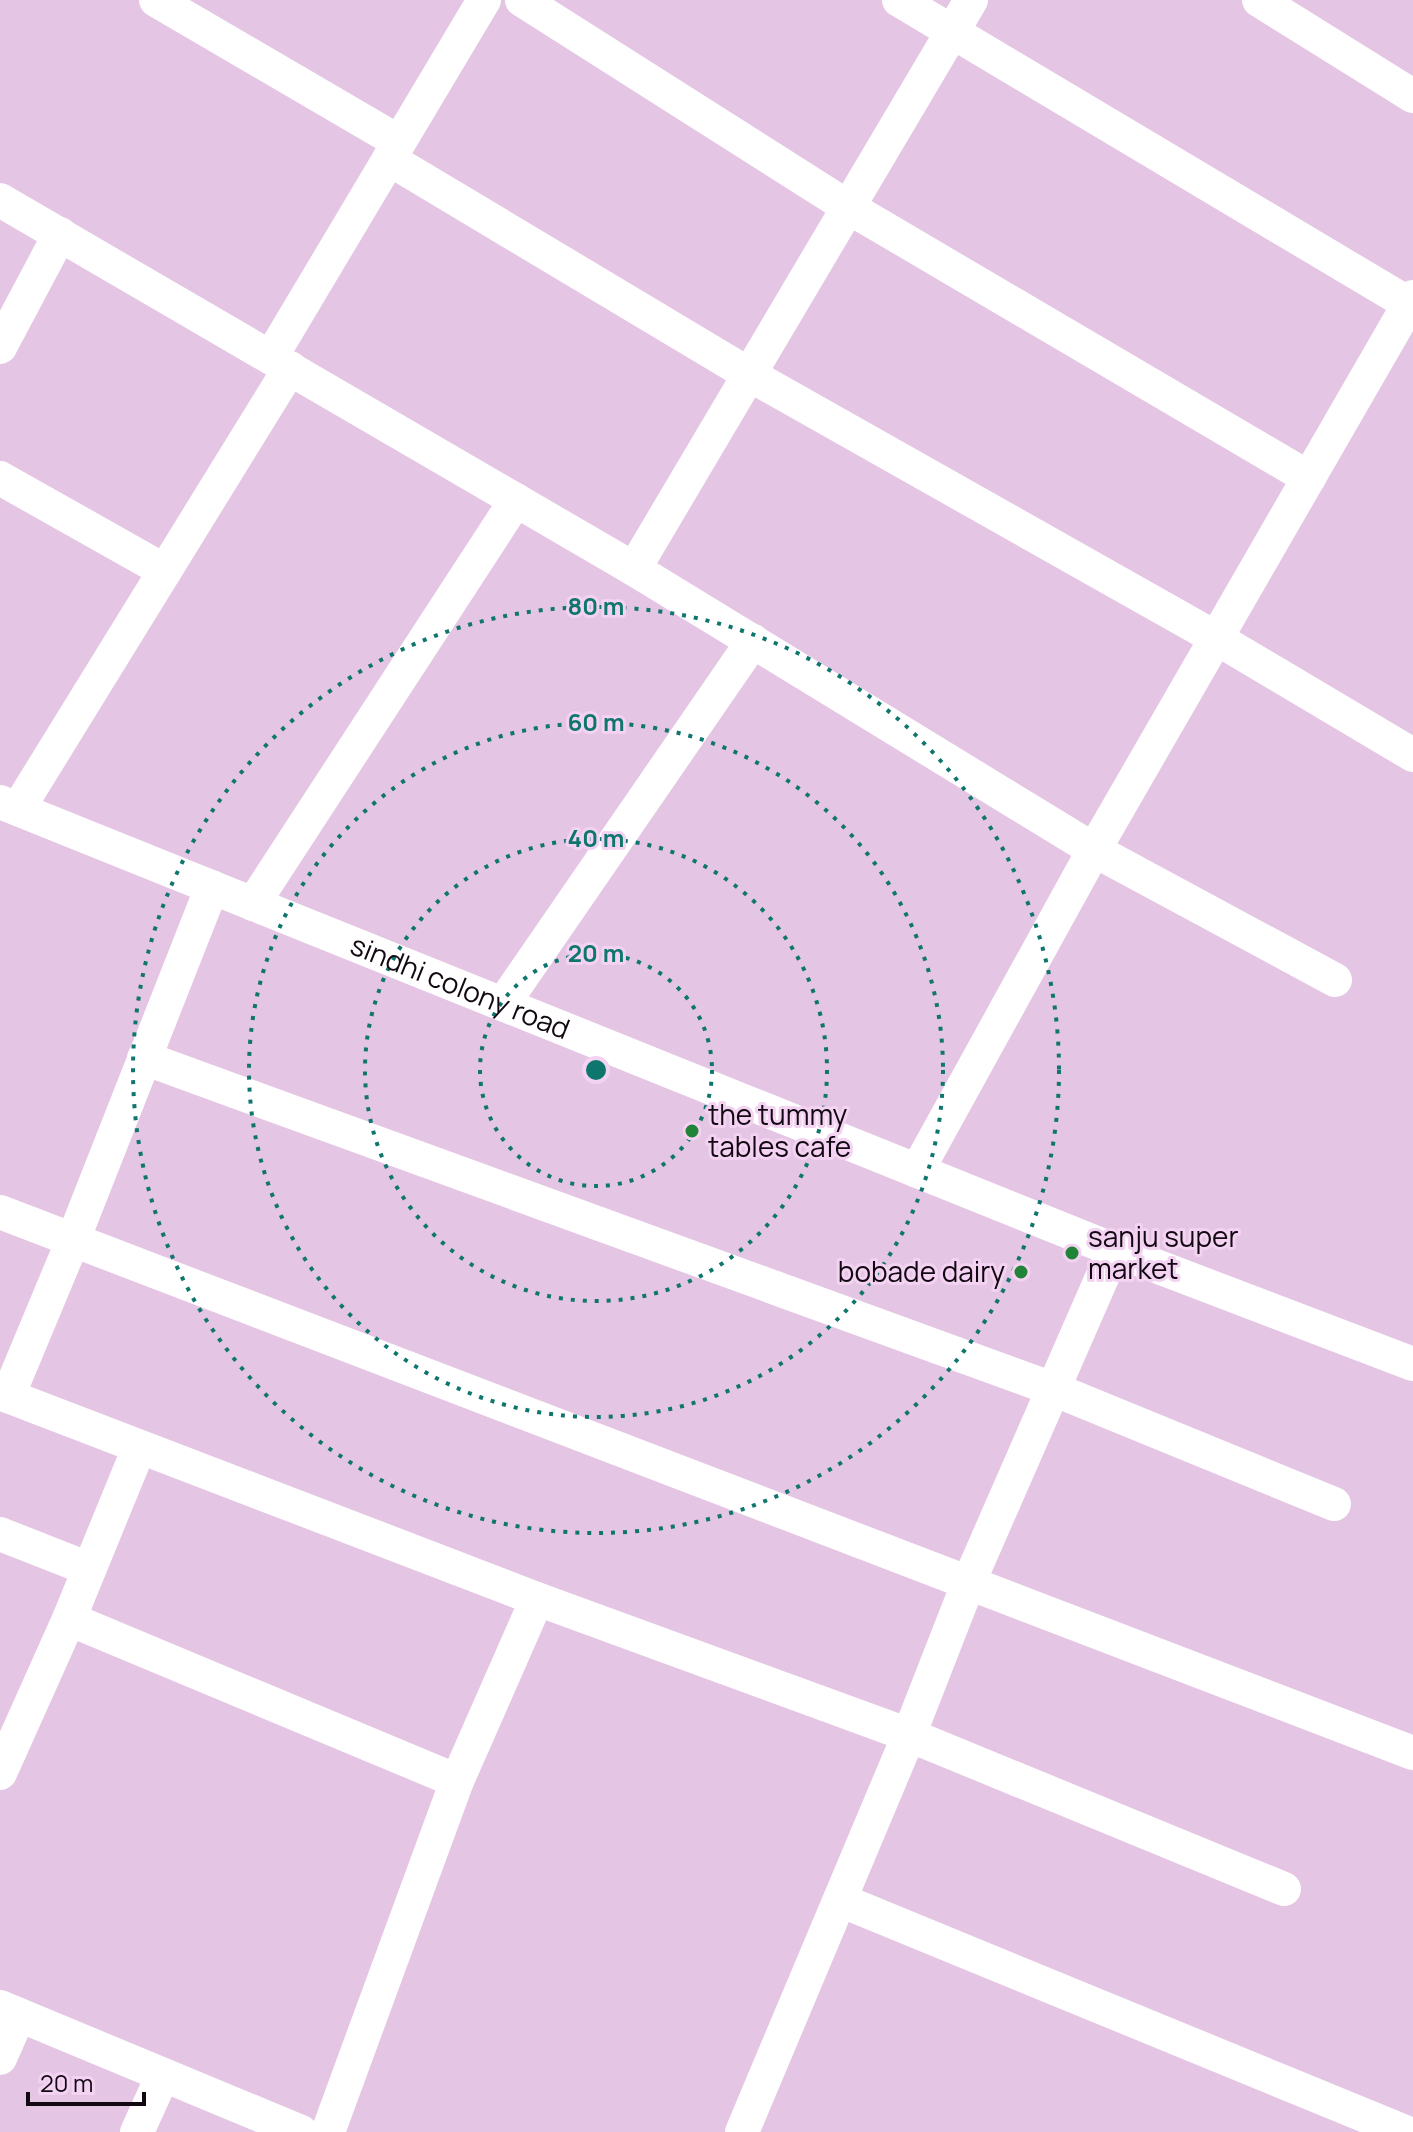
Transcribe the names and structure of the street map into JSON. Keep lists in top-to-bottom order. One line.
{"streets":{"street":["sindhi colony road"]},"places":["the tummy tables cafe","sanju super market","bobade dairy"],"scale_bar":"20 m","rings":["80 m","60 m","40 m","20 m"]}
